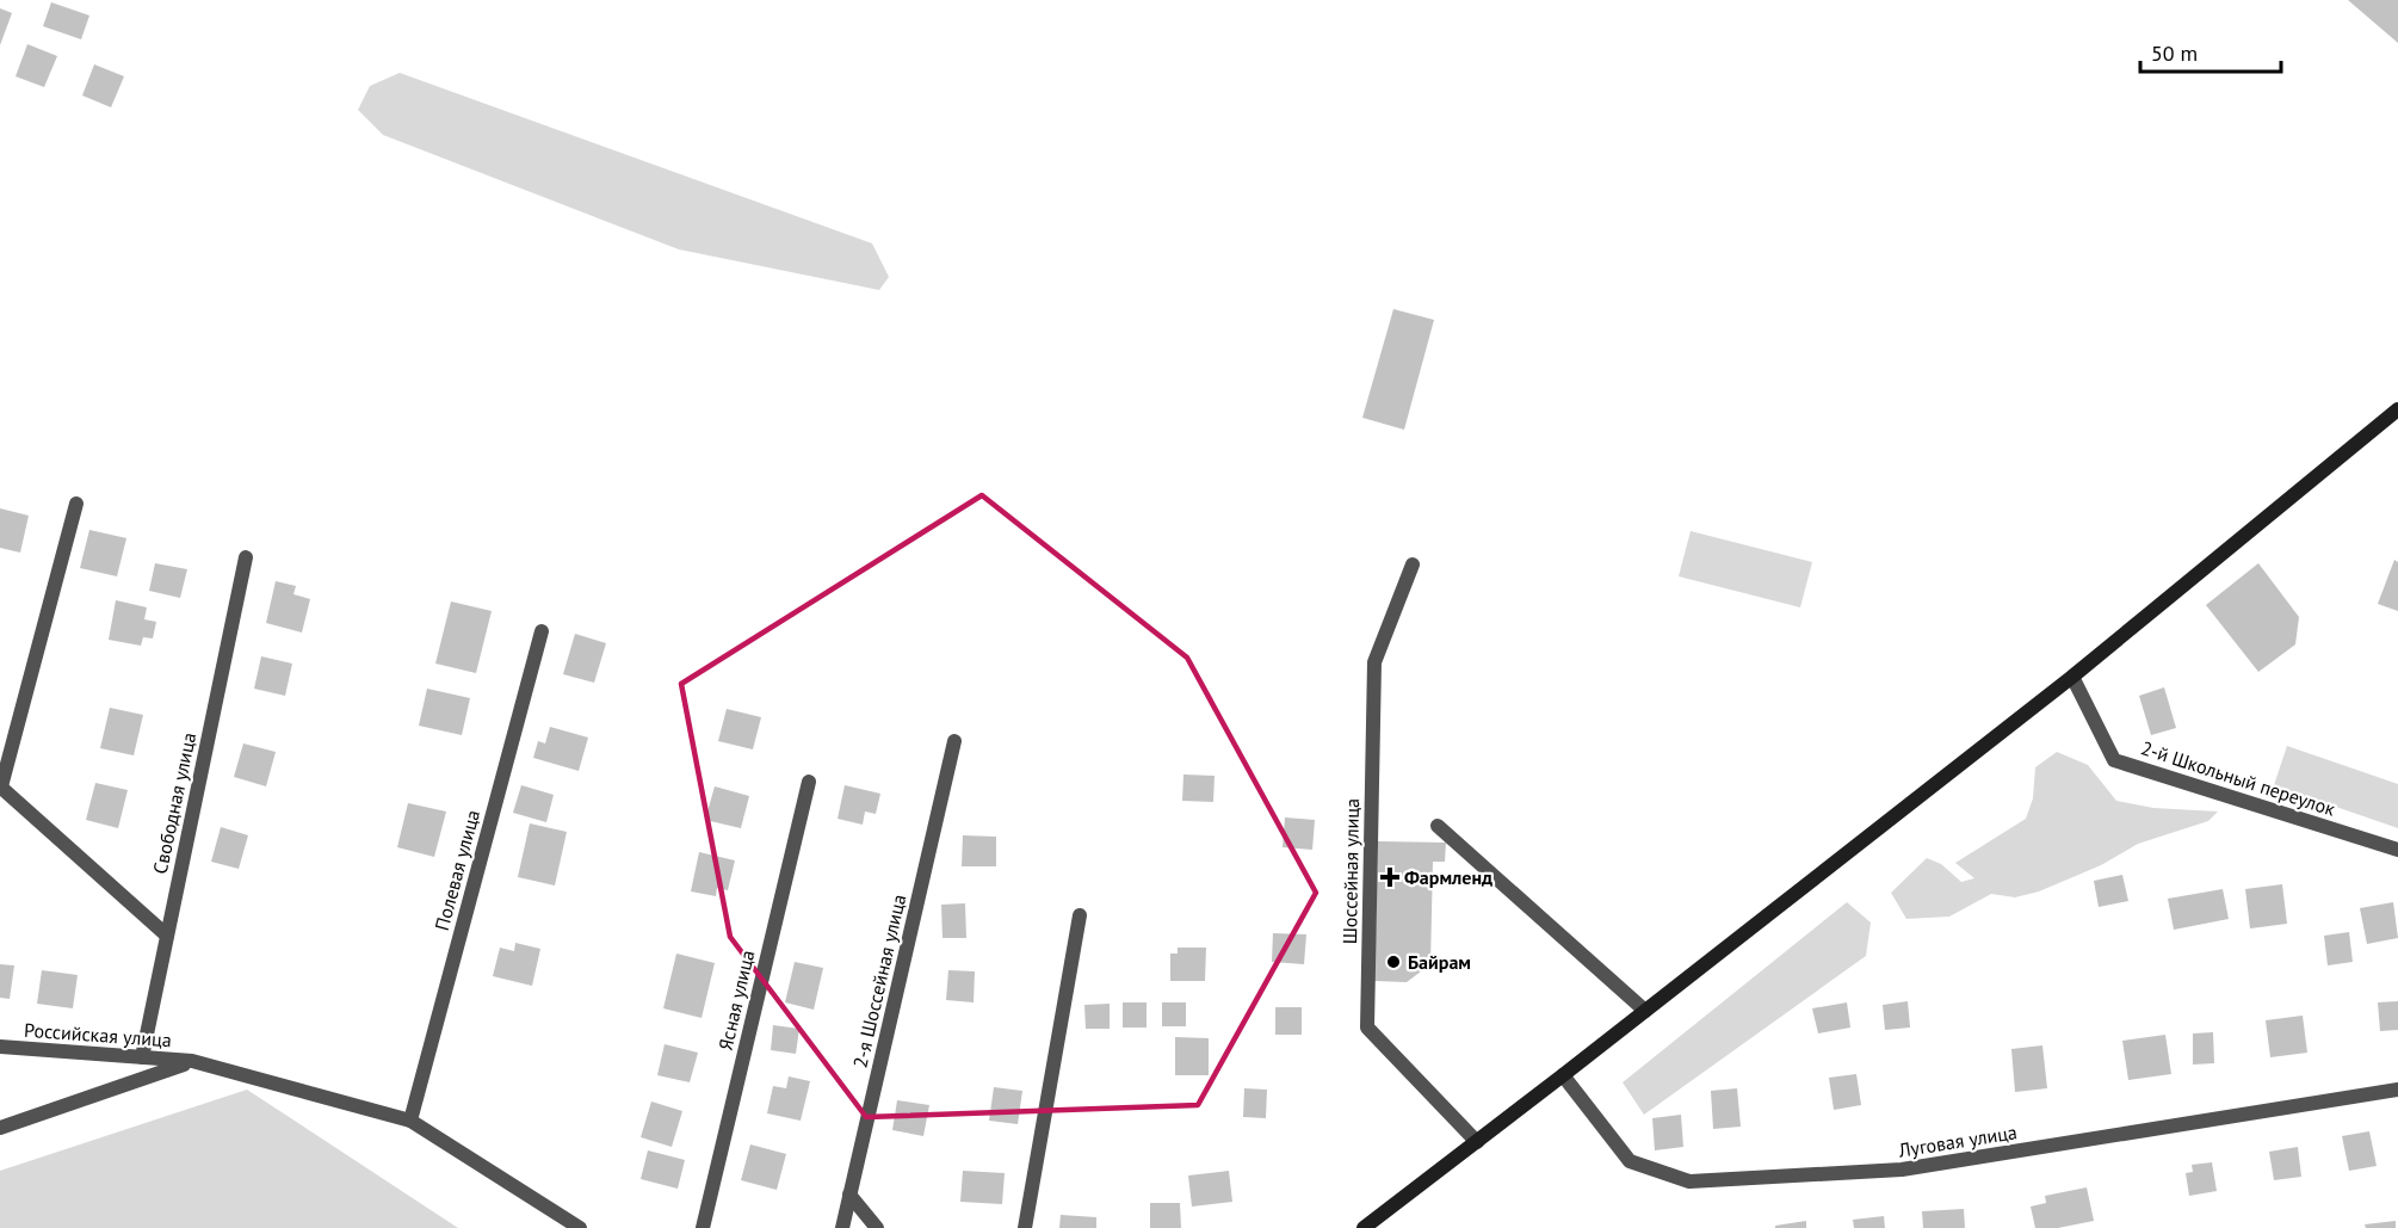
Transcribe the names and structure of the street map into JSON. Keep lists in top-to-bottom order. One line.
{"streets":{"street":["2-й Школьный переулок","Свободная улица","Полевая улица","Шоссейная улица","2-я Шоссейная улица","Ясная улица","Российская улица","Луговая улица"]},"crossings":[["Свободная улица","Российская улица"],["Полевая улица","Российская улица"]],"places":{"health":["Фармленд"],"other":["Байрам"]},"scale_bar":"50 m"}
